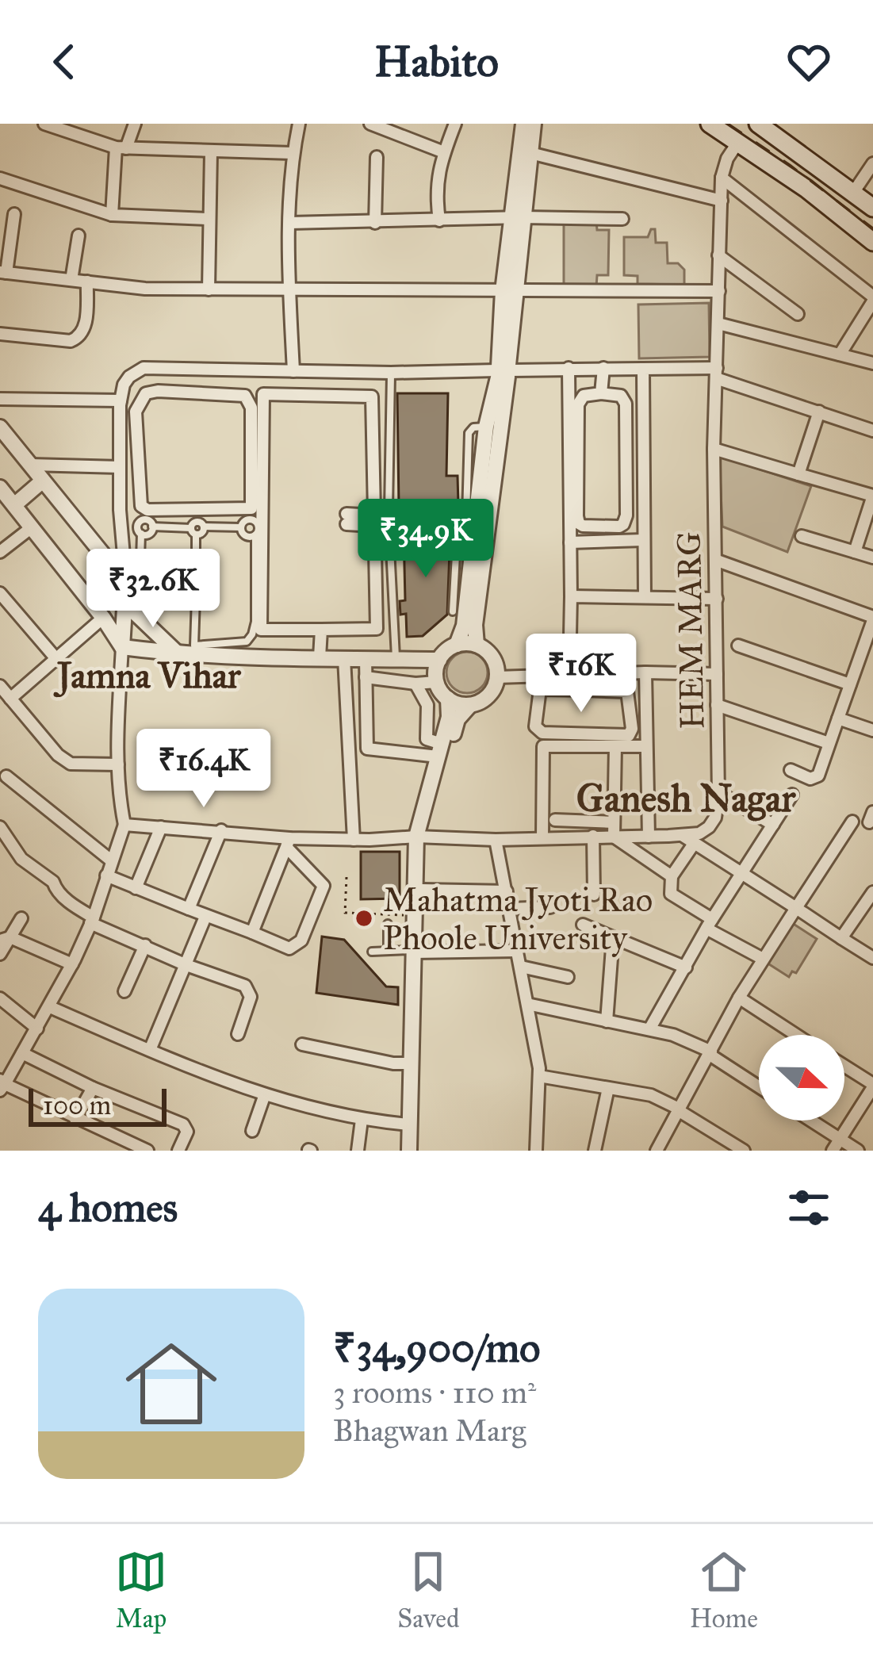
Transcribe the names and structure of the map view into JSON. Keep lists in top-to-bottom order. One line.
{"streets":{"street":["HEM MARG"]},"districts":["Jamna Vihar","Ganesh Nagar"],"places":["Mahatma Jyoti Rao Phoole University"],"scale_bar":"100 m","north":"right","page":{"header":"Habito","price":["₹34.9K","₹32.6K","₹16K","₹16.4K"],"scale":"100 m","heading":"4 homes","list":[{"name":"₹34,900/mo","note":"3 rooms · 110 m² · Bhagwan Marg"}],"tabs":["Map","Saved","Home"]}}
